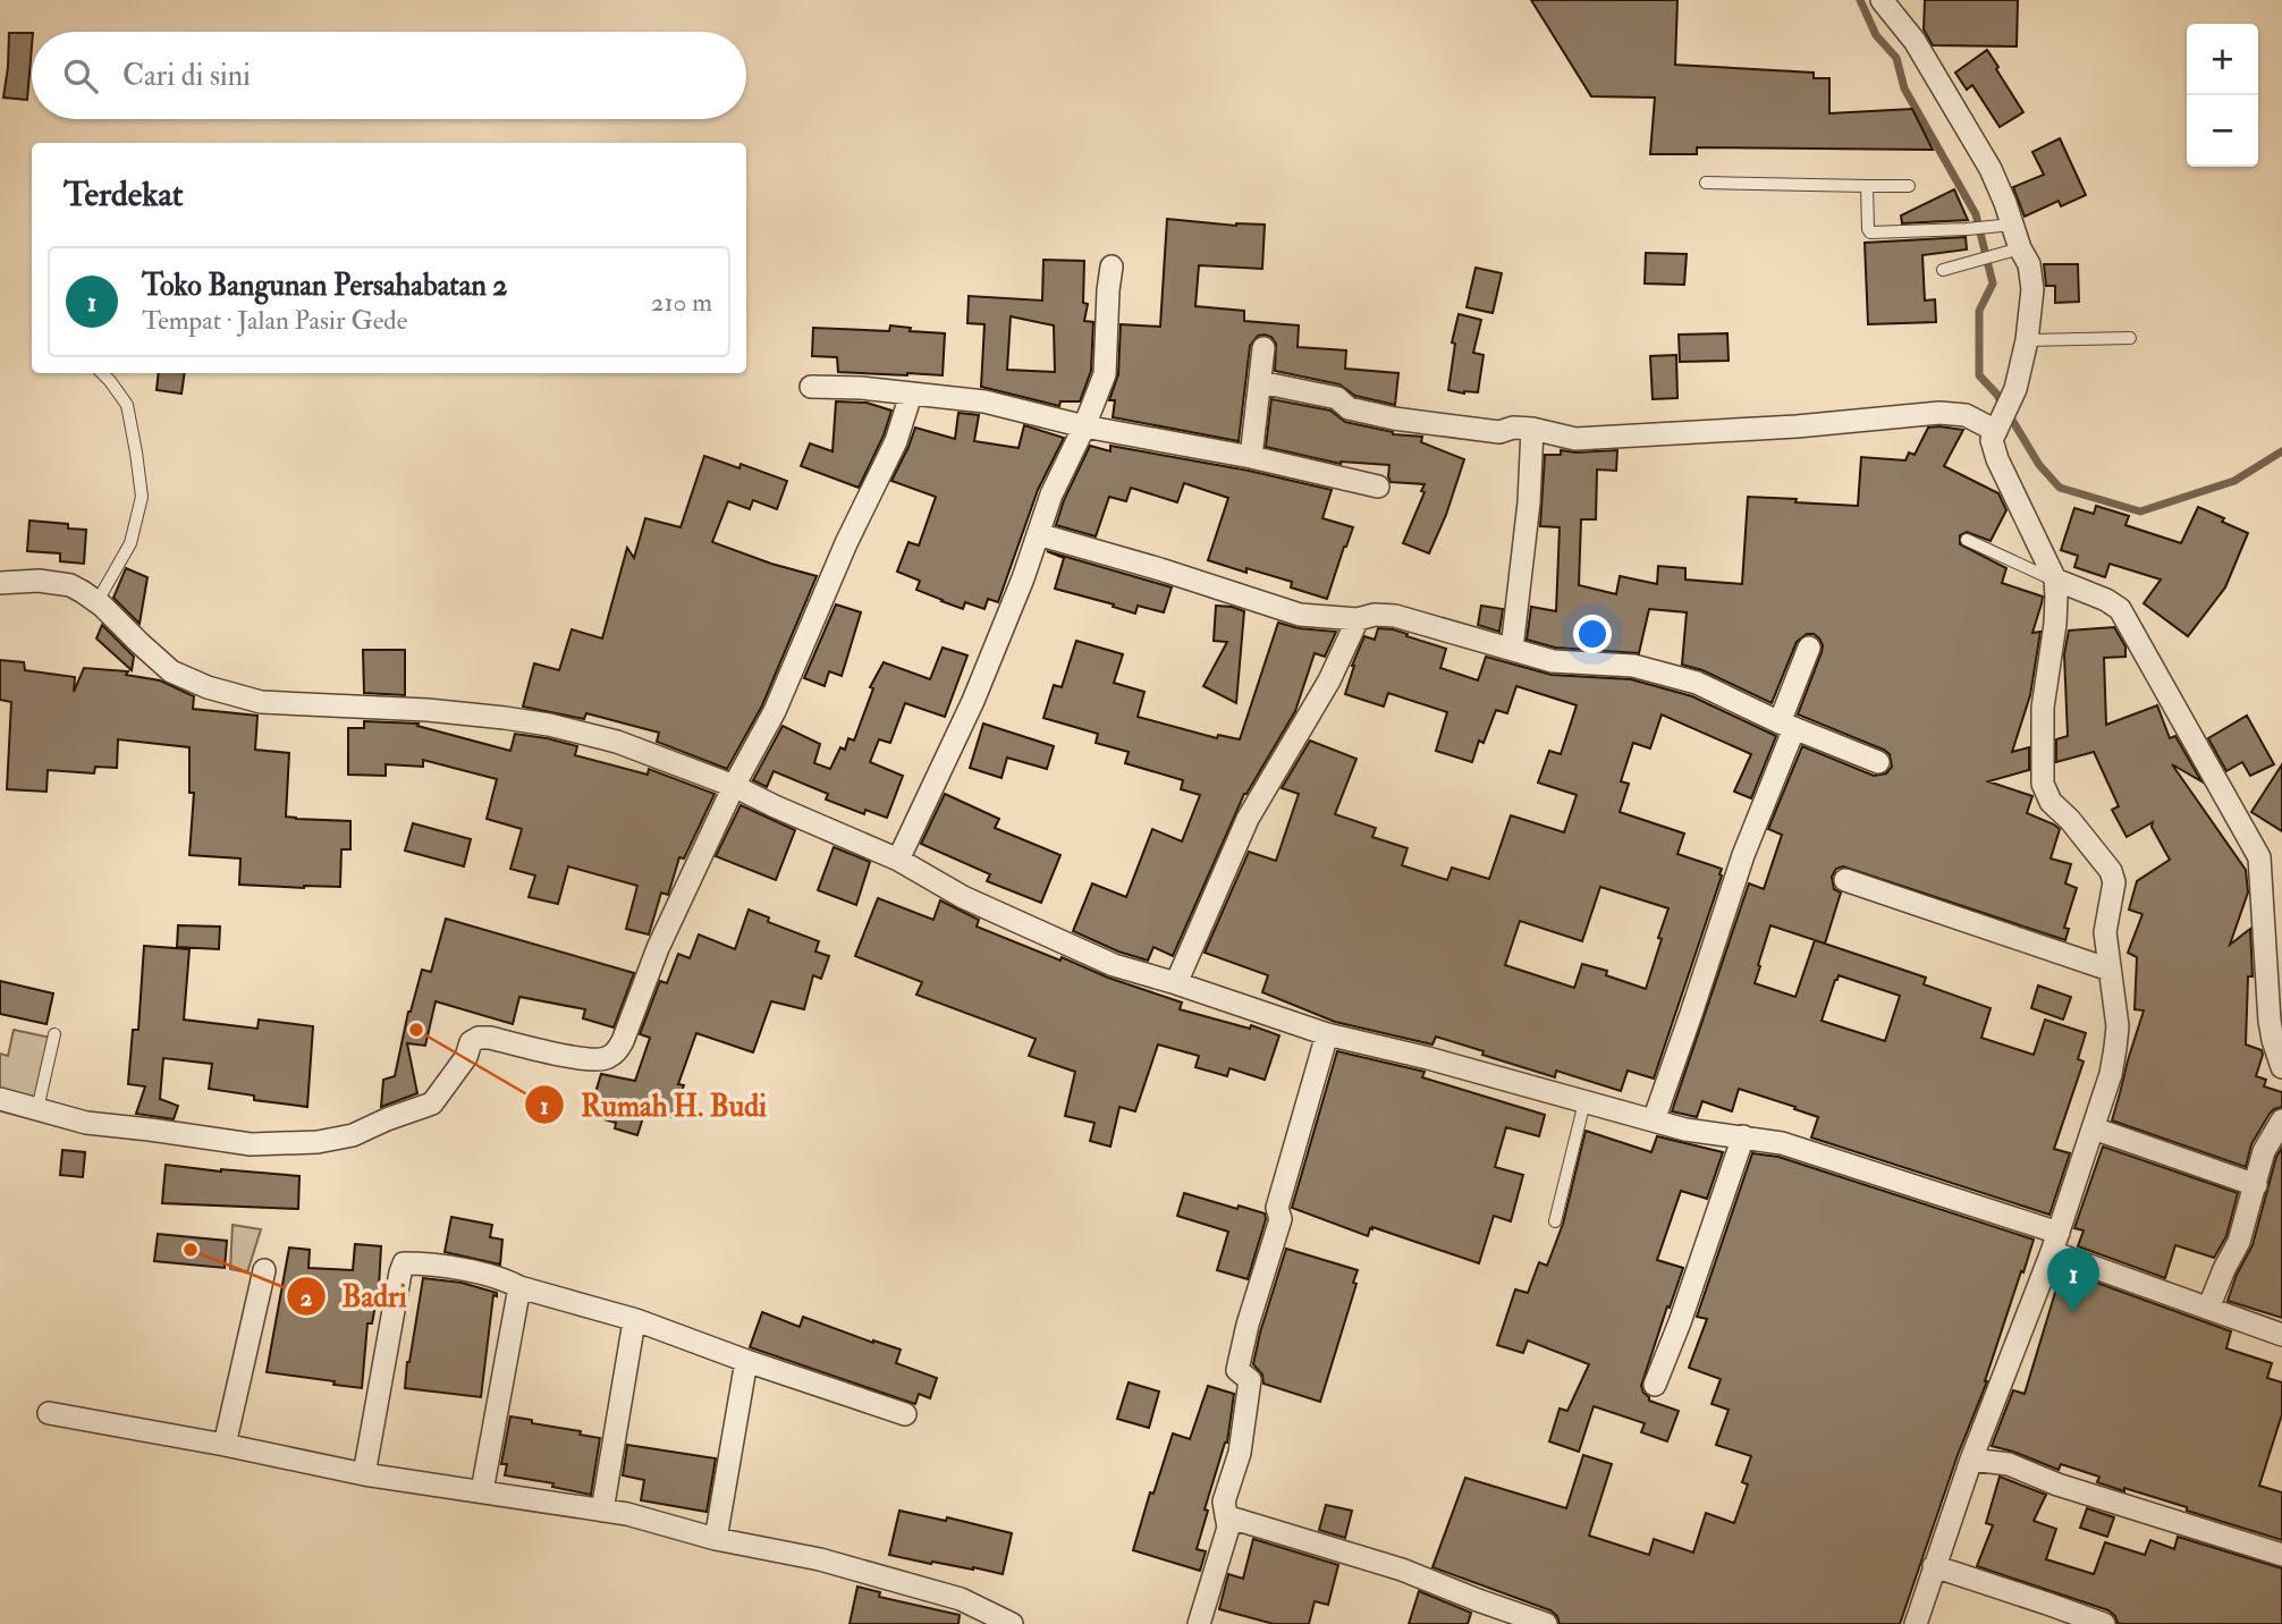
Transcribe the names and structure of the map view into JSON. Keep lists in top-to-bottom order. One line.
{"places":["Rumah H. Budi","Badri"],"page":{"map_buttons":["+","−"],"search":"Cari di sini","heading":"Terdekat","list":[{"mark":"1","name":"Toko Bangunan Persahabatan 2","note":"Tempat · Jalan Pasir Gede","value":"210 m"}],"pins":"1"}}
